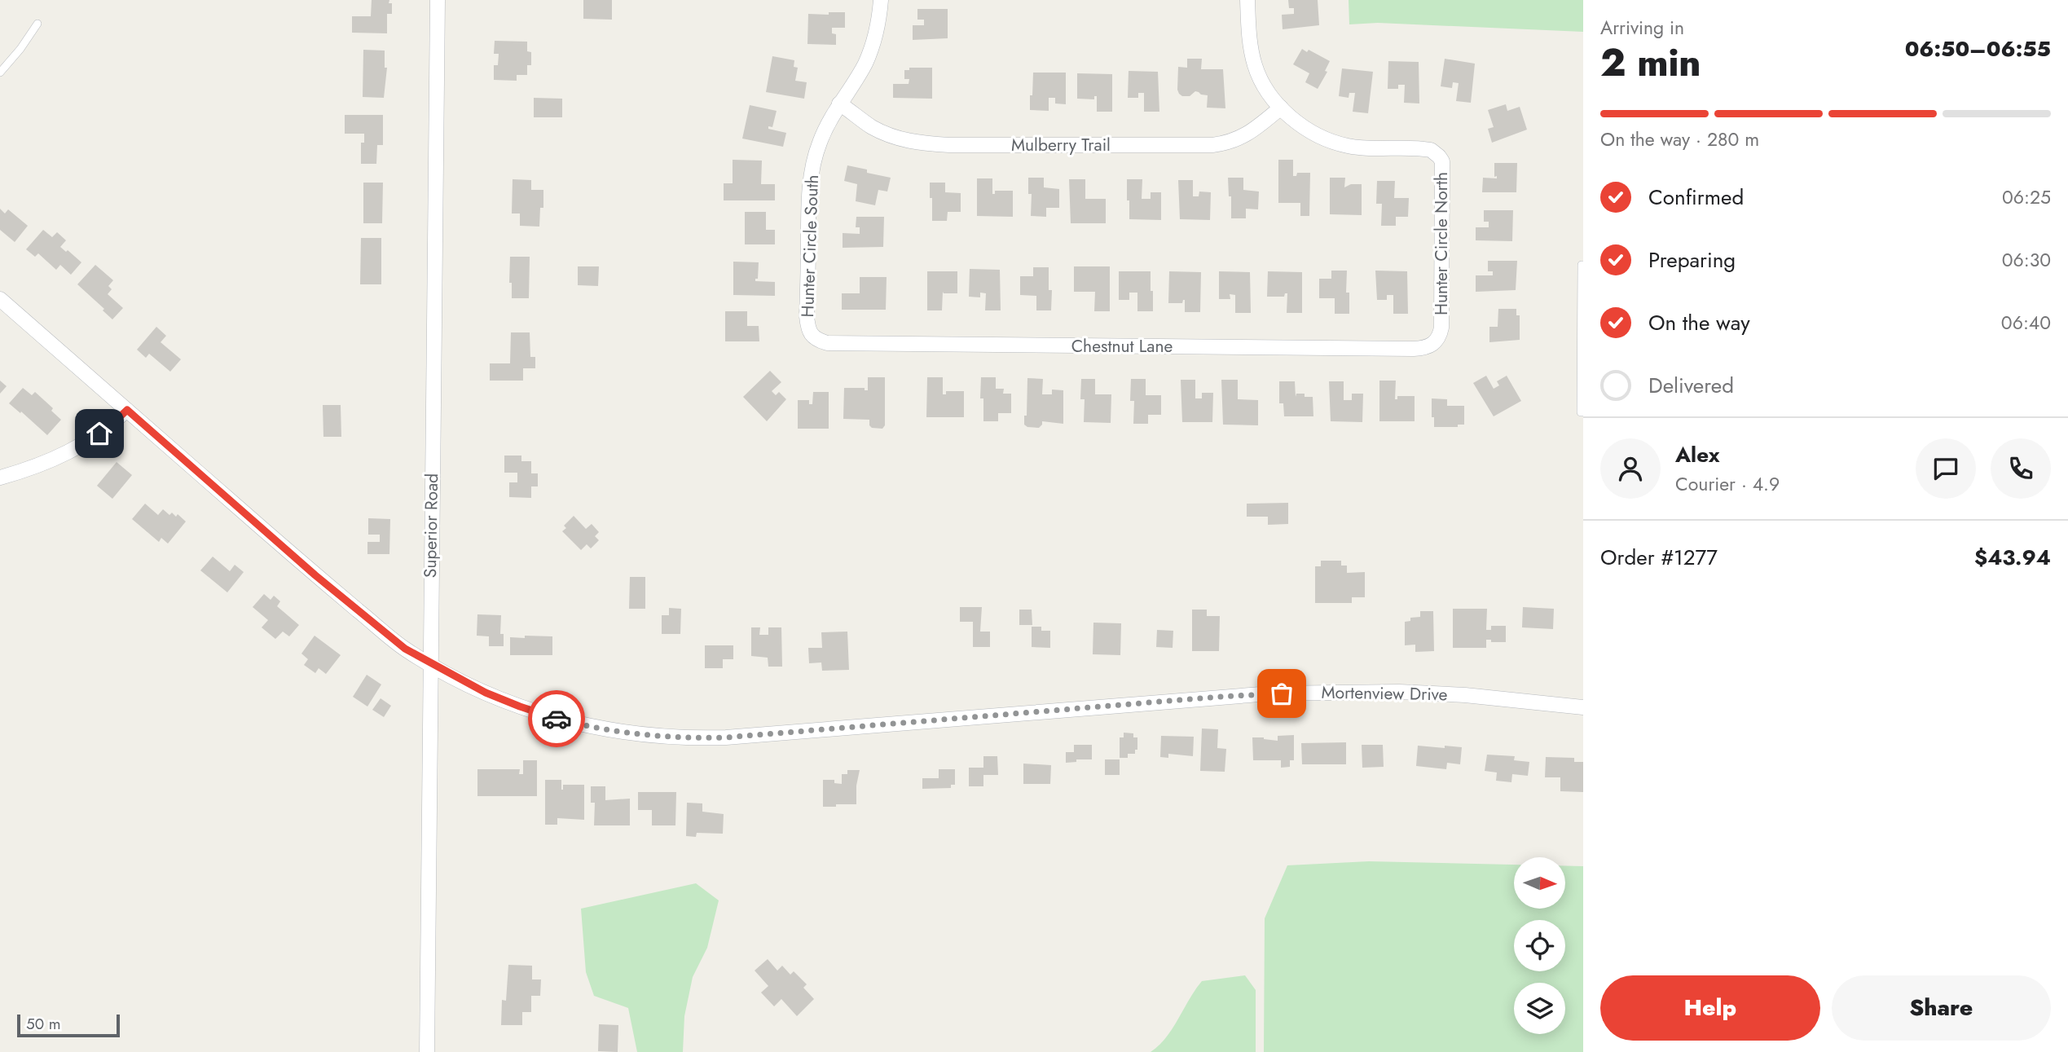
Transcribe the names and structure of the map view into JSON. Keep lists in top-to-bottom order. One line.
{"streets":{"street":["Mulberry Trail","Hunter Circle North","Hunter Circle South","Chestnut Lane","Superior Road","Mortenview Drive"]},"crossings":[["Mulberry Trail","Hunter Circle North"],["Mulberry Trail","Hunter Circle South"],["Hunter Circle North","Chestnut Lane"],["Hunter Circle South","Chestnut Lane"],["Superior Road","Mortenview Drive"]],"scale_bar":"50 m","north":"right","page":{"heading":["2 min","Arriving in","06:50–06:55"],"panel":["Alex","Courier · 4.9","Order #1277","$43.94"],"bar":"On the way · 280 m","list":[["Confirmed","06:25"],["Preparing","06:30"],["On the way","06:40"],"Delivered"],"buttons":["Help","Share"],"scale":"50 m"}}
